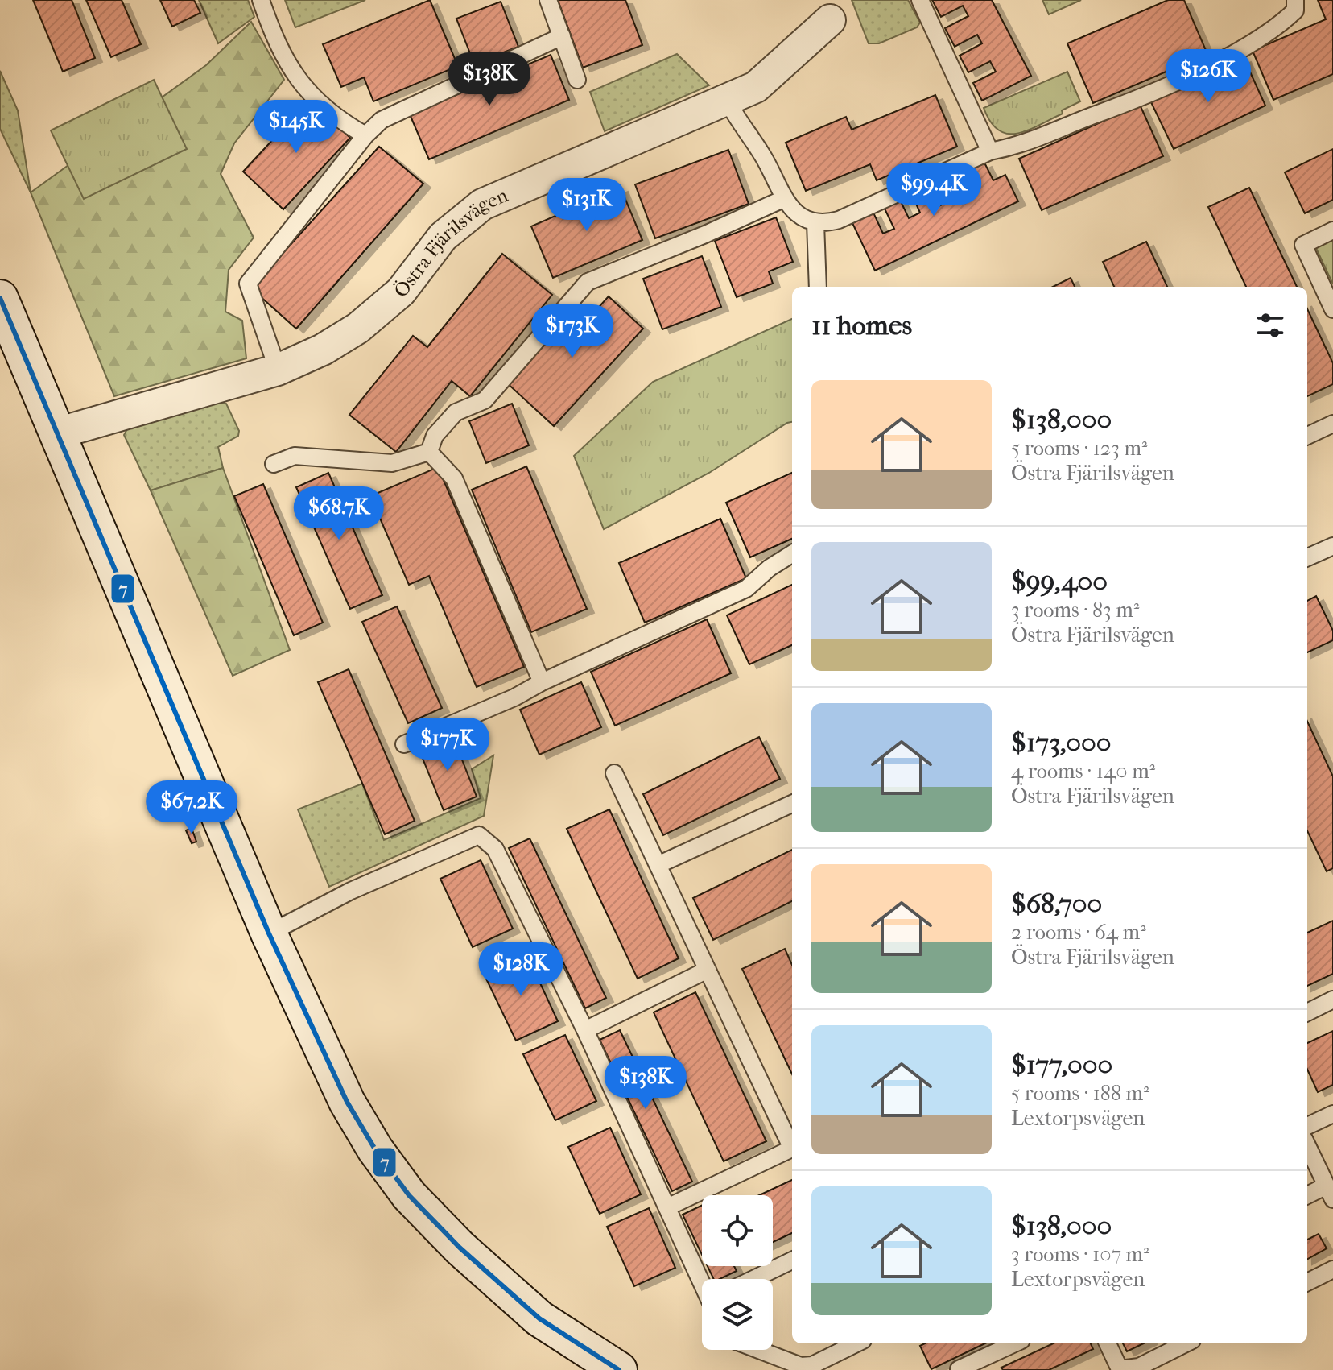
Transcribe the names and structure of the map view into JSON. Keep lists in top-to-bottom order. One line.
{"streets":{"street":["Östra Fjärilsvägen"]},"lines":["transit line 7"],"page":{"price":["$126K","$138K","$145K","$99.4K","$131K","$173K","$68.7K","$177K","$67.2K","$128K","$138K"],"heading":"11 homes","list":[{"name":"$138,000","note":"5 rooms · 123 m² · Östra Fjärilsvägen"},{"name":"$99,400","note":"3 rooms · 83 m² · Östra Fjärilsvägen"},{"name":"$173,000","note":"4 rooms · 140 m² · Östra Fjärilsvägen"},{"name":"$68,700","note":"2 rooms · 64 m² · Östra Fjärilsvägen"},{"name":"$177,000","note":"5 rooms · 188 m² · Lextorpsvägen"},{"name":"$138,000","note":"3 rooms · 107 m² · Lextorpsvägen"}]}}
